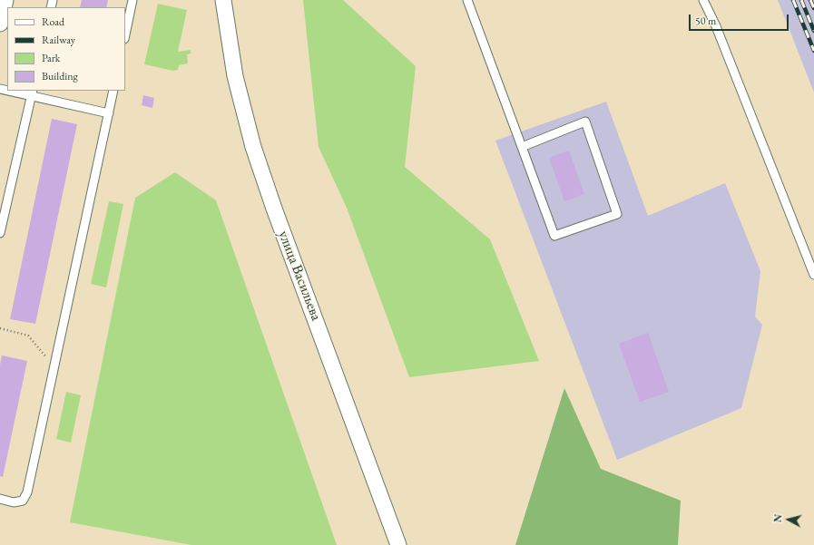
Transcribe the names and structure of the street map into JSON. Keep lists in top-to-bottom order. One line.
{"streets":{"street":["улица Васильева"]},"legend":["Road","Railway","Park","Building"],"scale_bar":"50 m","north":"left"}
